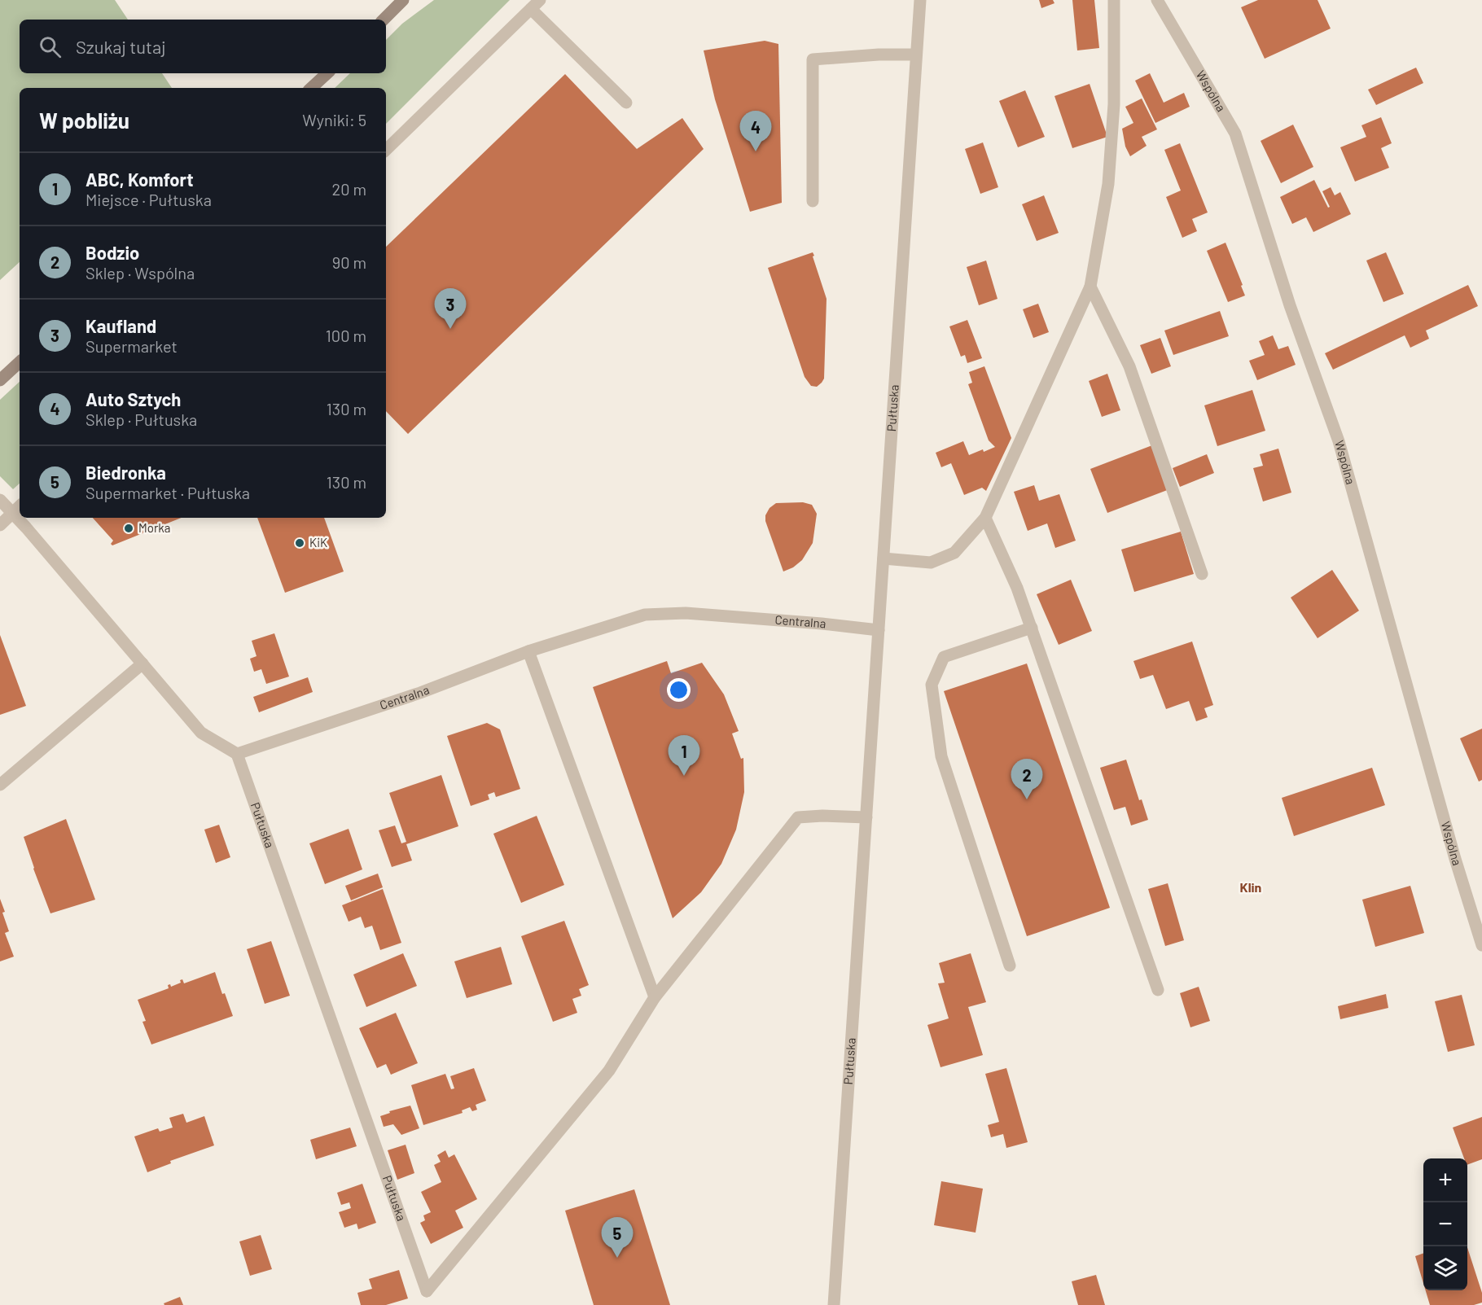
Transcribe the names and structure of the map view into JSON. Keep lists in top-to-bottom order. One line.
{"streets":{"street":["Wspólna","Pułtuska","Centralna"]},"crossings":[["Pułtuska","Centralna"]],"districts":["Klin"],"places":["Morka","KiK"],"page":{"search":"Szukaj tutaj","heading":["W pobliżu","Wyniki: 5"],"pins":["4","3","1","2","5"],"list":[{"mark":"1","name":"ABC, Komfort","note":"Miejsce · Pułtuska","value":"20 m"},{"mark":"2","name":"Bodzio","note":"Sklep · Wspólna","value":"90 m"},{"mark":"3","name":"Kaufland","note":"Supermarket","value":"100 m"},{"mark":"4","name":"Auto Sztych","note":"Sklep · Pułtuska","value":"130 m"},{"mark":"5","name":"Biedronka","note":"Supermarket · Pułtuska","value":"130 m"}],"map_buttons":["+","−"]}}
